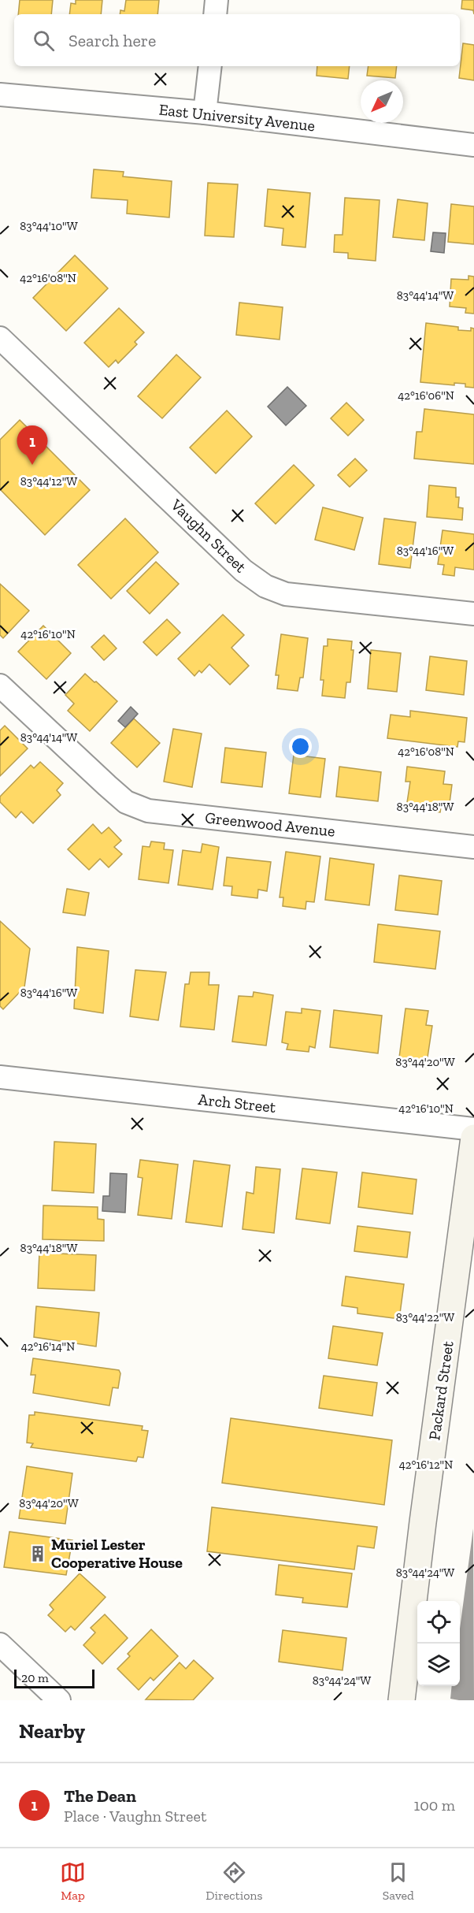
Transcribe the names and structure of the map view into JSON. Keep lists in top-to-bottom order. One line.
{"streets":{"main road":["Packard Street"],"street":["East University Avenue","Vaughn Street","Greenwood Avenue","Arch Street"]},"places":{"building":["Muriel Lester Cooperative House"]},"scale_bar":"20 m","north":"bottom left","page":{"search":"Search here","pins":"1","scale":"20 m","heading":"Nearby","list":[{"mark":"1","name":"The Dean","note":"Place · Vaughn Street","value":"100 m"}],"nav":["Map","Directions","Saved"]},"coordinates":["83°44'10\"W","42°16'08\"N","83°44'14\"W","42°16'06\"N","83°44'12\"W","83°44'16\"W","42°16'10\"N","83°44'18\"W","83°44'20\"W","83°44'22\"W","42°16'14\"N","42°16'12\"N","83°44'24\"W"]}
